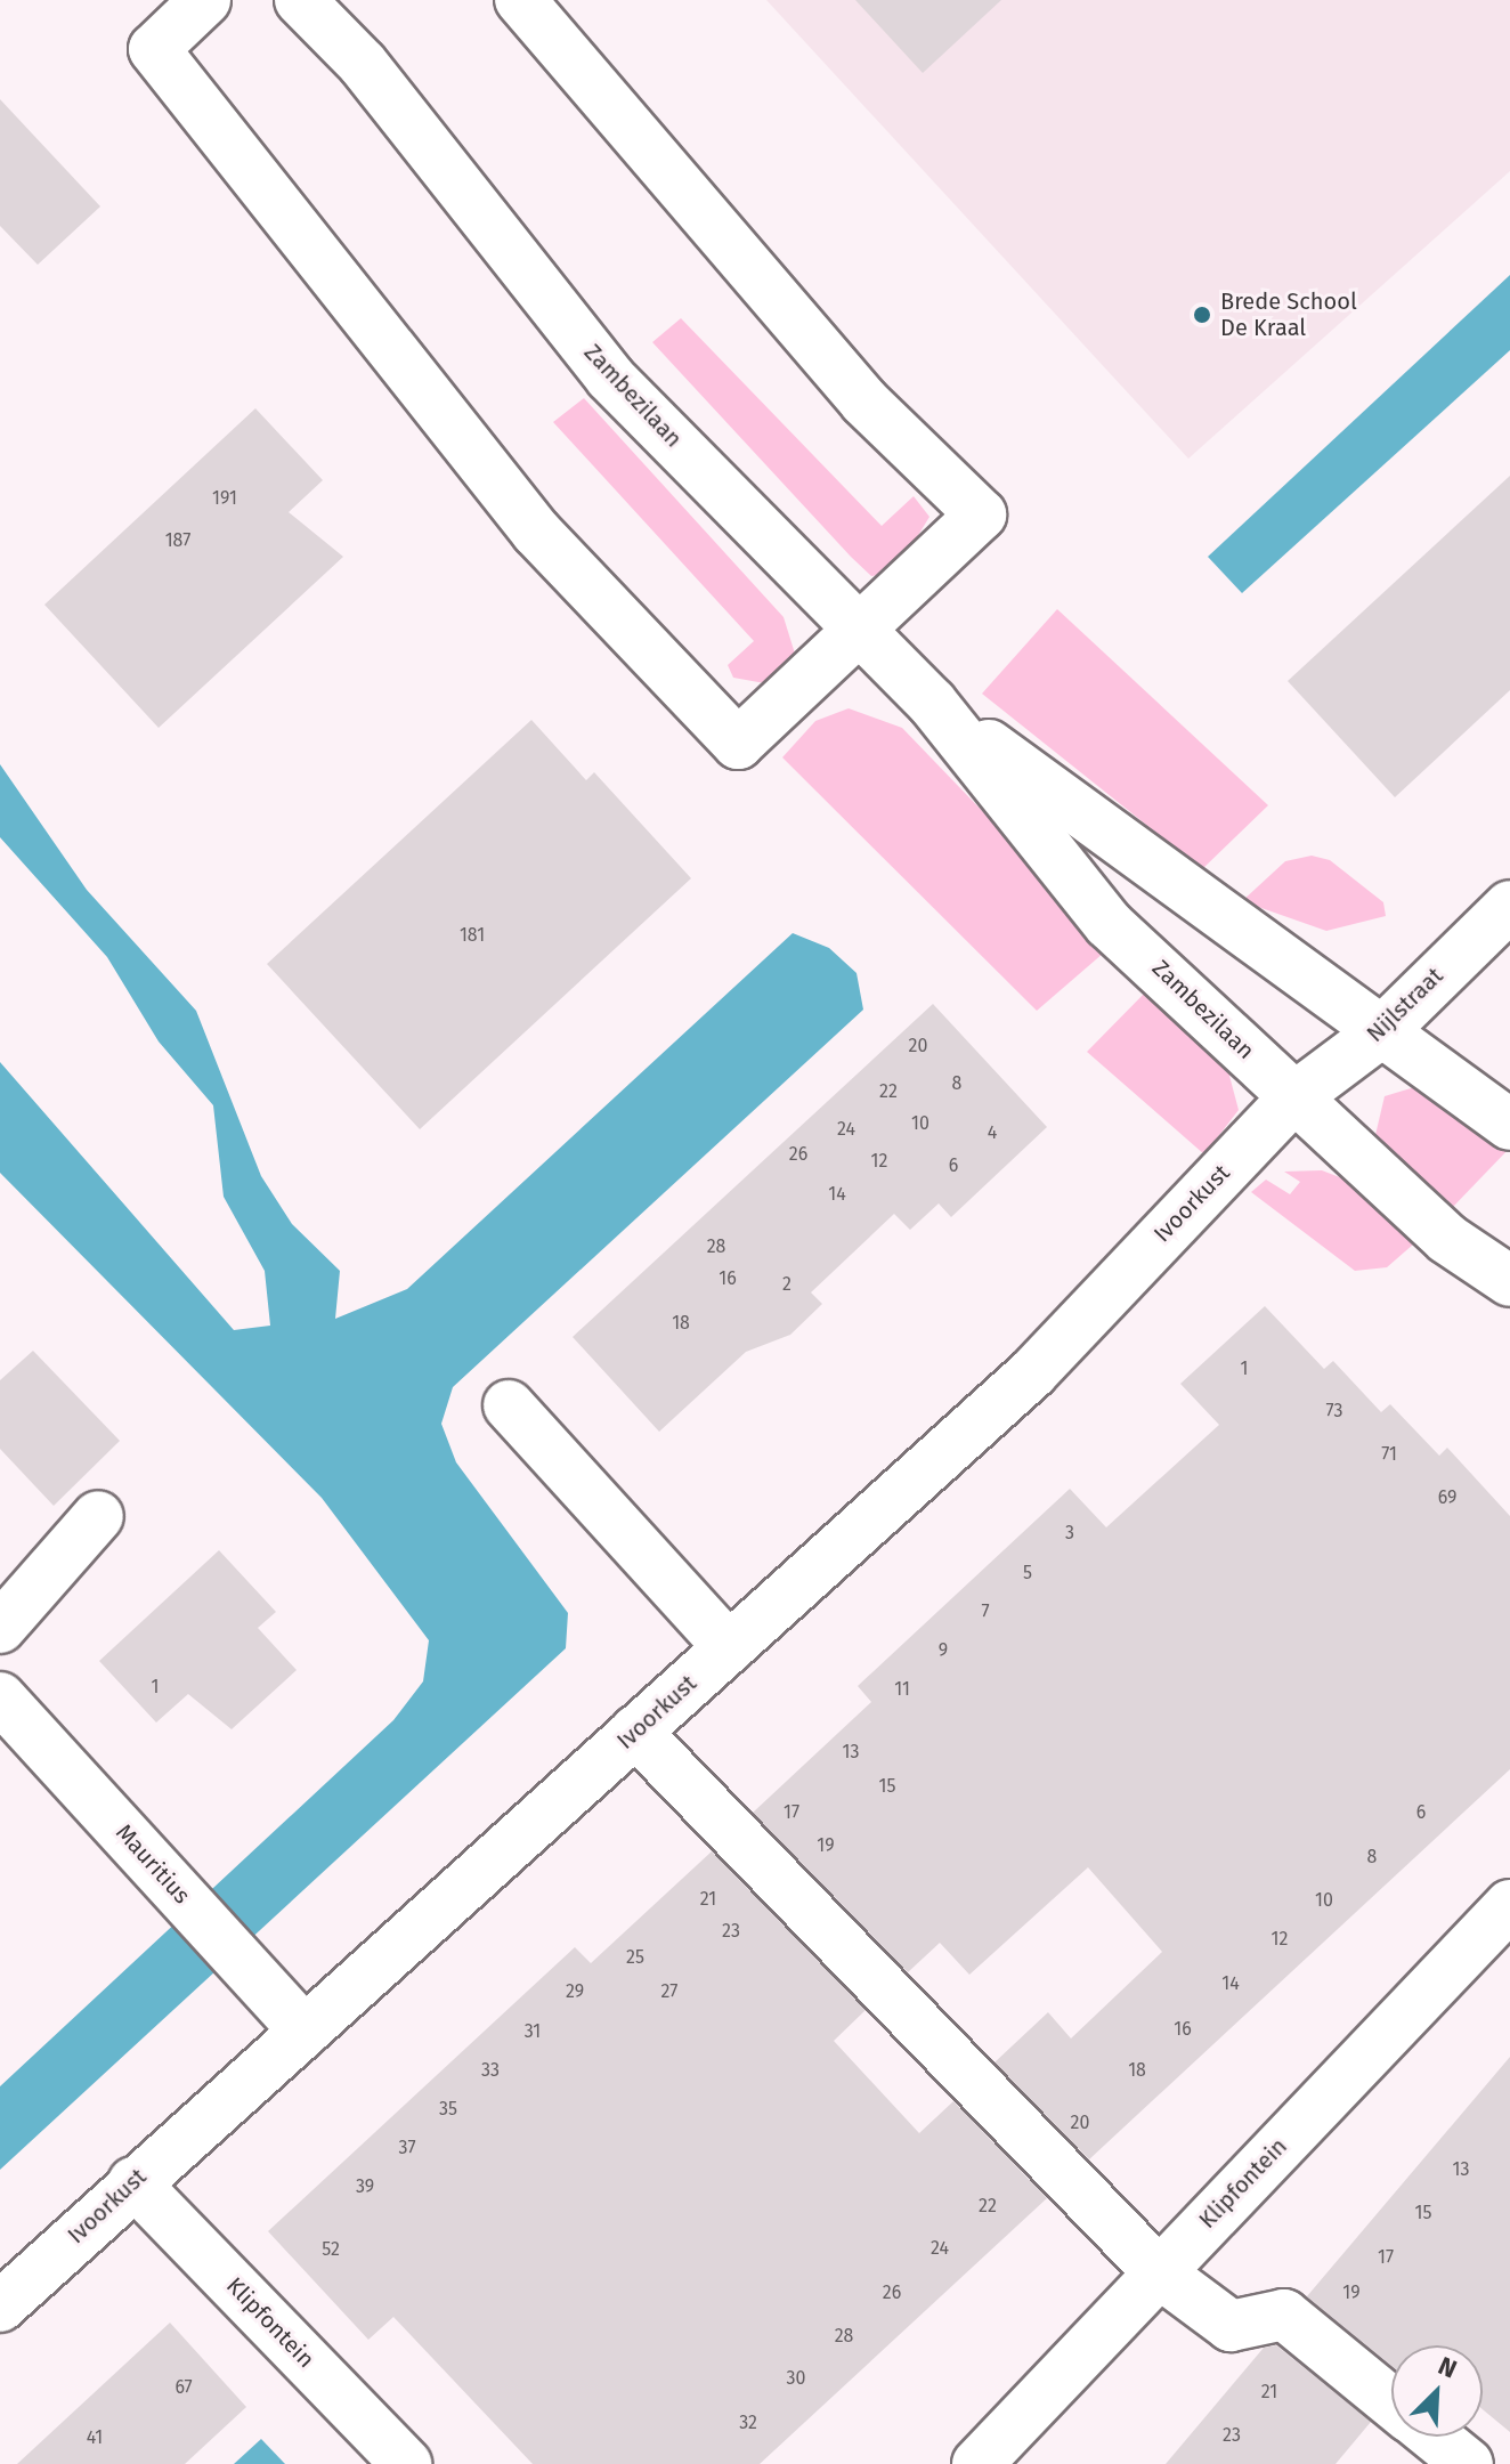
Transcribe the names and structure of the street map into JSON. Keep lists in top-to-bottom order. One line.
{"streets":{"street":["Zambezilaan","Nijlstraat","Ivoorkust","Mauritius","Klipfontein"]},"crossings":[["Zambezilaan","Nijlstraat"],["Zambezilaan","Ivoorkust"],["Nijlstraat","Ivoorkust"],["Ivoorkust","Mauritius"],["Ivoorkust","Klipfontein"]],"places":["Brede School De Kraal"],"house_numbers":["191","187","181","20","8","22","10","24","4","26","12","6","14","28","16","2","18","1","73","71","69","3","5","7","9","1","11","13","15","17","6","19","8","21","10","23","12","25","14","29","27","16","31","33","18","35","20","37","13","39","22","15","24","52","17","26","19","28","30","67","21","32","23","41"],"north":"top right"}
